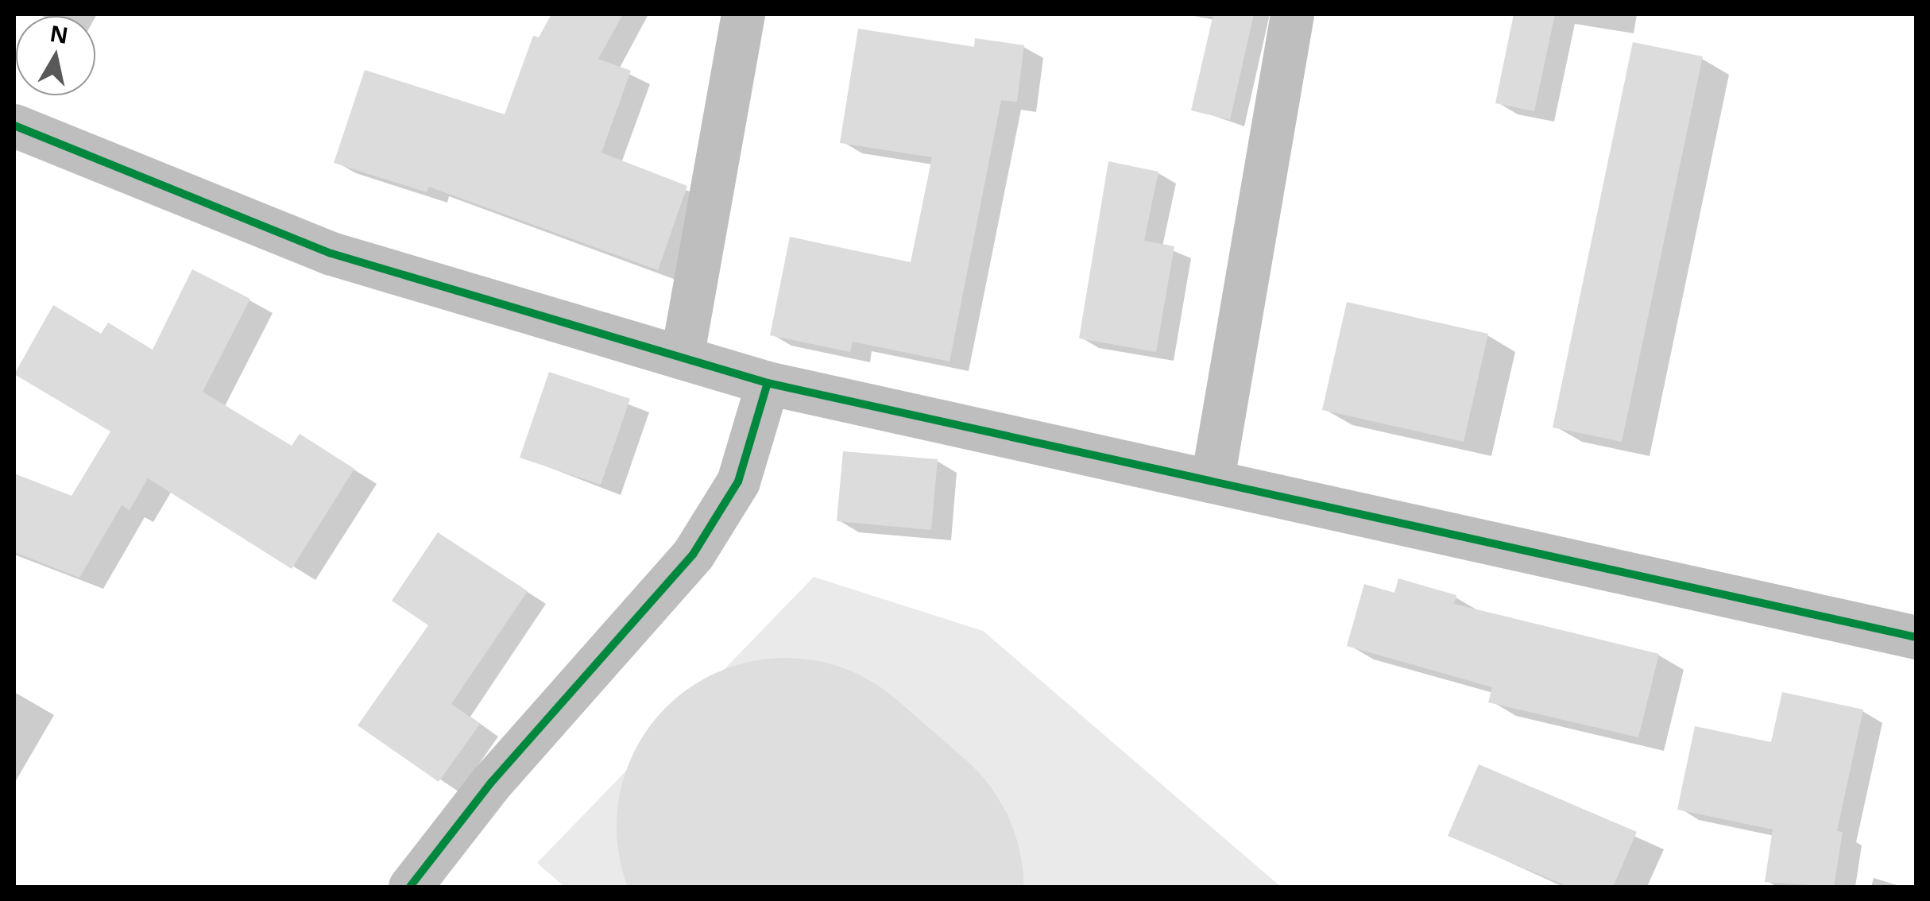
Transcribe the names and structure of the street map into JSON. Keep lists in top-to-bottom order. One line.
{"north":"top"}
